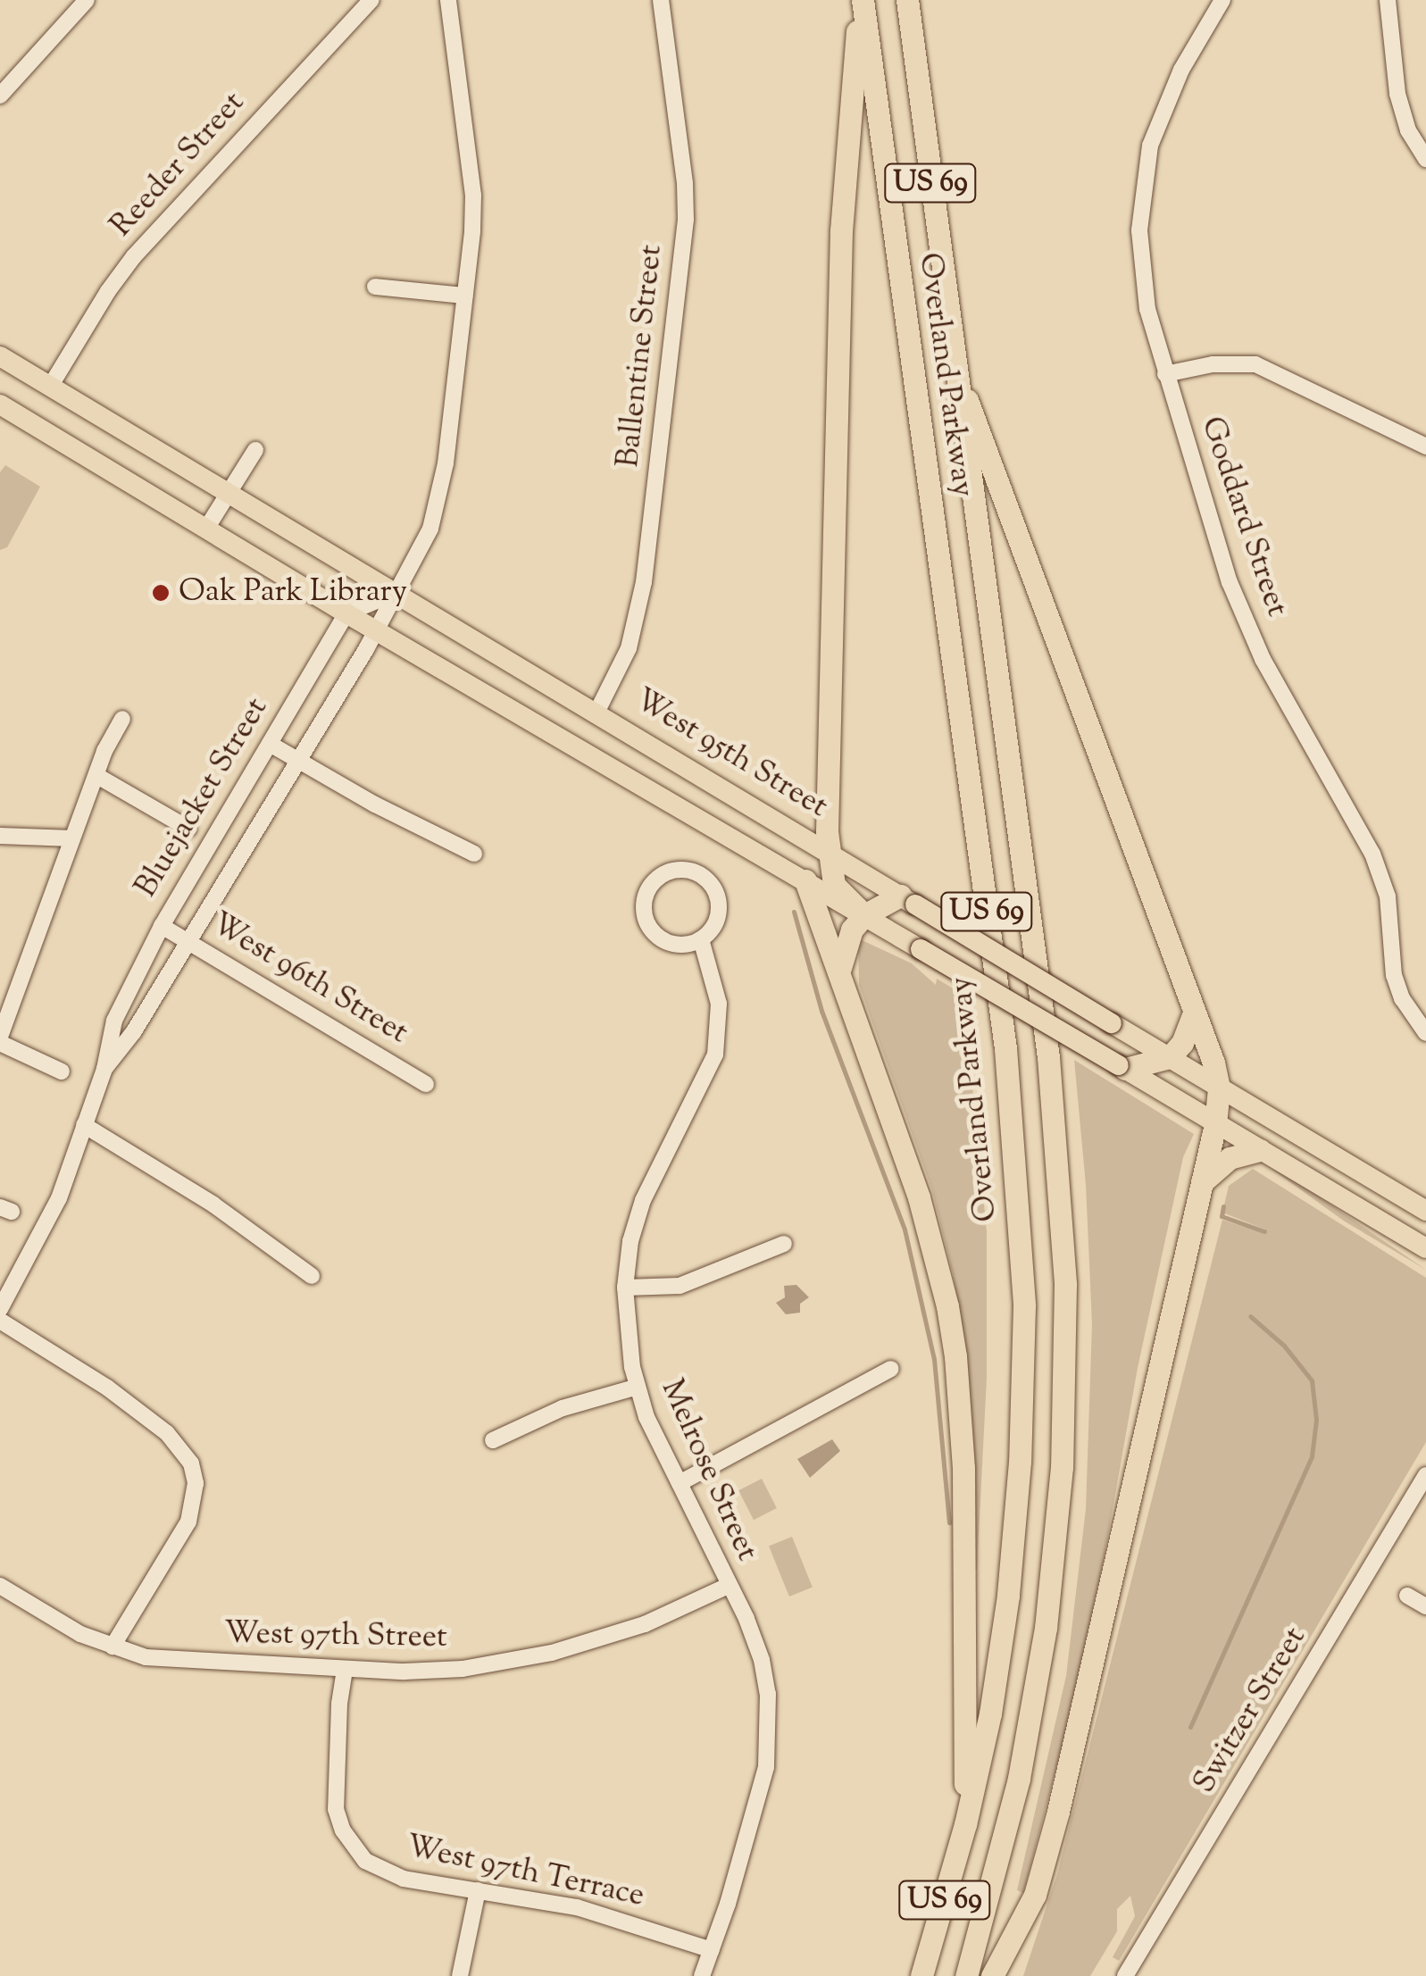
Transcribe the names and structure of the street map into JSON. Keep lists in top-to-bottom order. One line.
{"streets":{"highway":["US 69","Overland Parkway"],"main road":["West 95th Street"],"street":["Reeder Street","Ballentine Street","Goddard Street","Bluejacket Street","West 96th Street","Melrose Street","West 97th Street","Switzer Street","West 97th Terrace"]},"crossings":[["Reeder Street","West 95th Street"],["Ballentine Street","West 95th Street"],["West 95th Street","Bluejacket Street"],["Bluejacket Street","West 96th Street"],["Melrose Street","West 97th Street"],["Melrose Street","West 97th Terrace"],["West 97th Street","West 97th Terrace"]],"places":["Oak Park Library"]}
